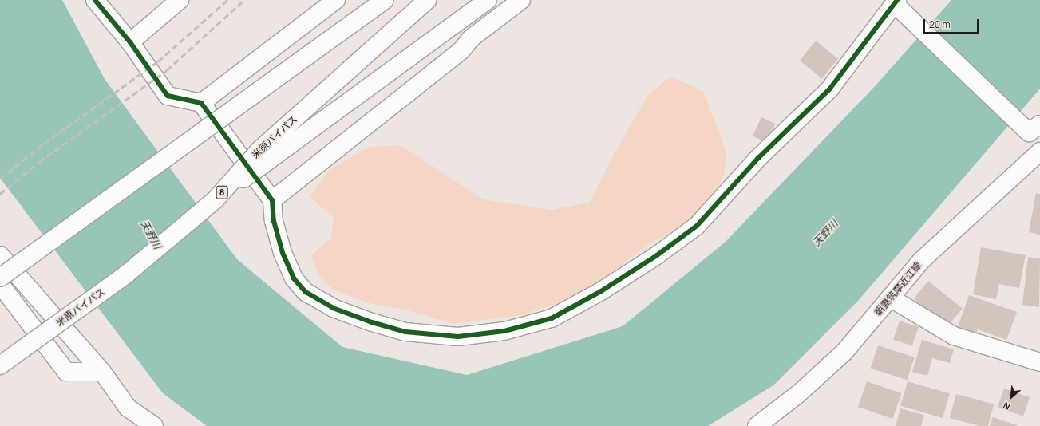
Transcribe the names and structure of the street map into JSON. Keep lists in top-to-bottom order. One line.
{"streets":{"main road":["米原バイパス","8","朝妻筑摩近江線"]},"water":["天野川"],"scale_bar":"20 m","north":"bottom left"}
